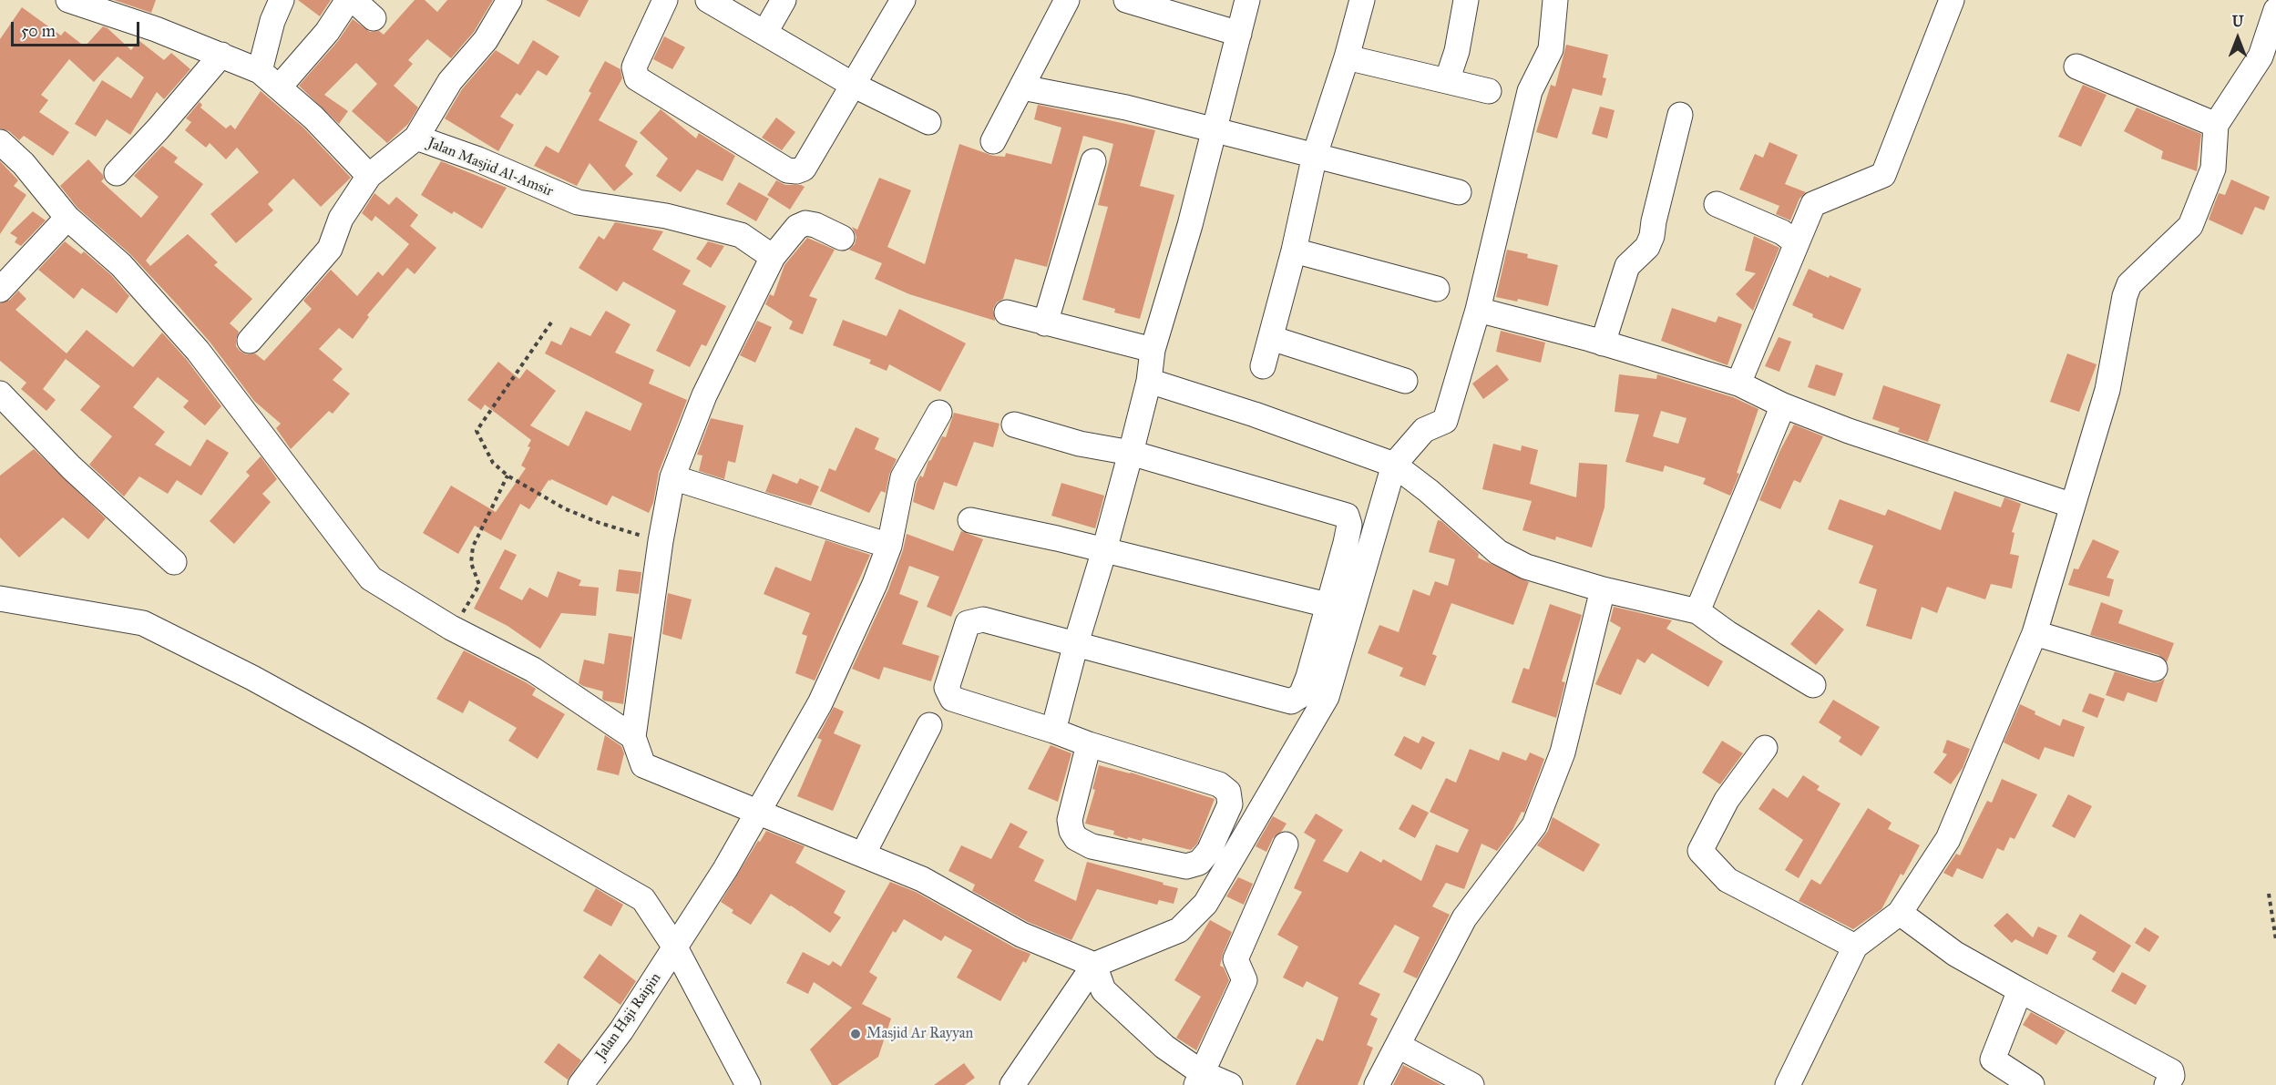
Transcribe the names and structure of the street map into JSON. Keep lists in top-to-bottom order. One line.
{"streets":{"street":["Jalan Masjid Al-Amsir","Jalan Haji Raipin"]},"places":["Masjid Ar Rayyan"],"scale_bar":"50 m","north":"top"}
